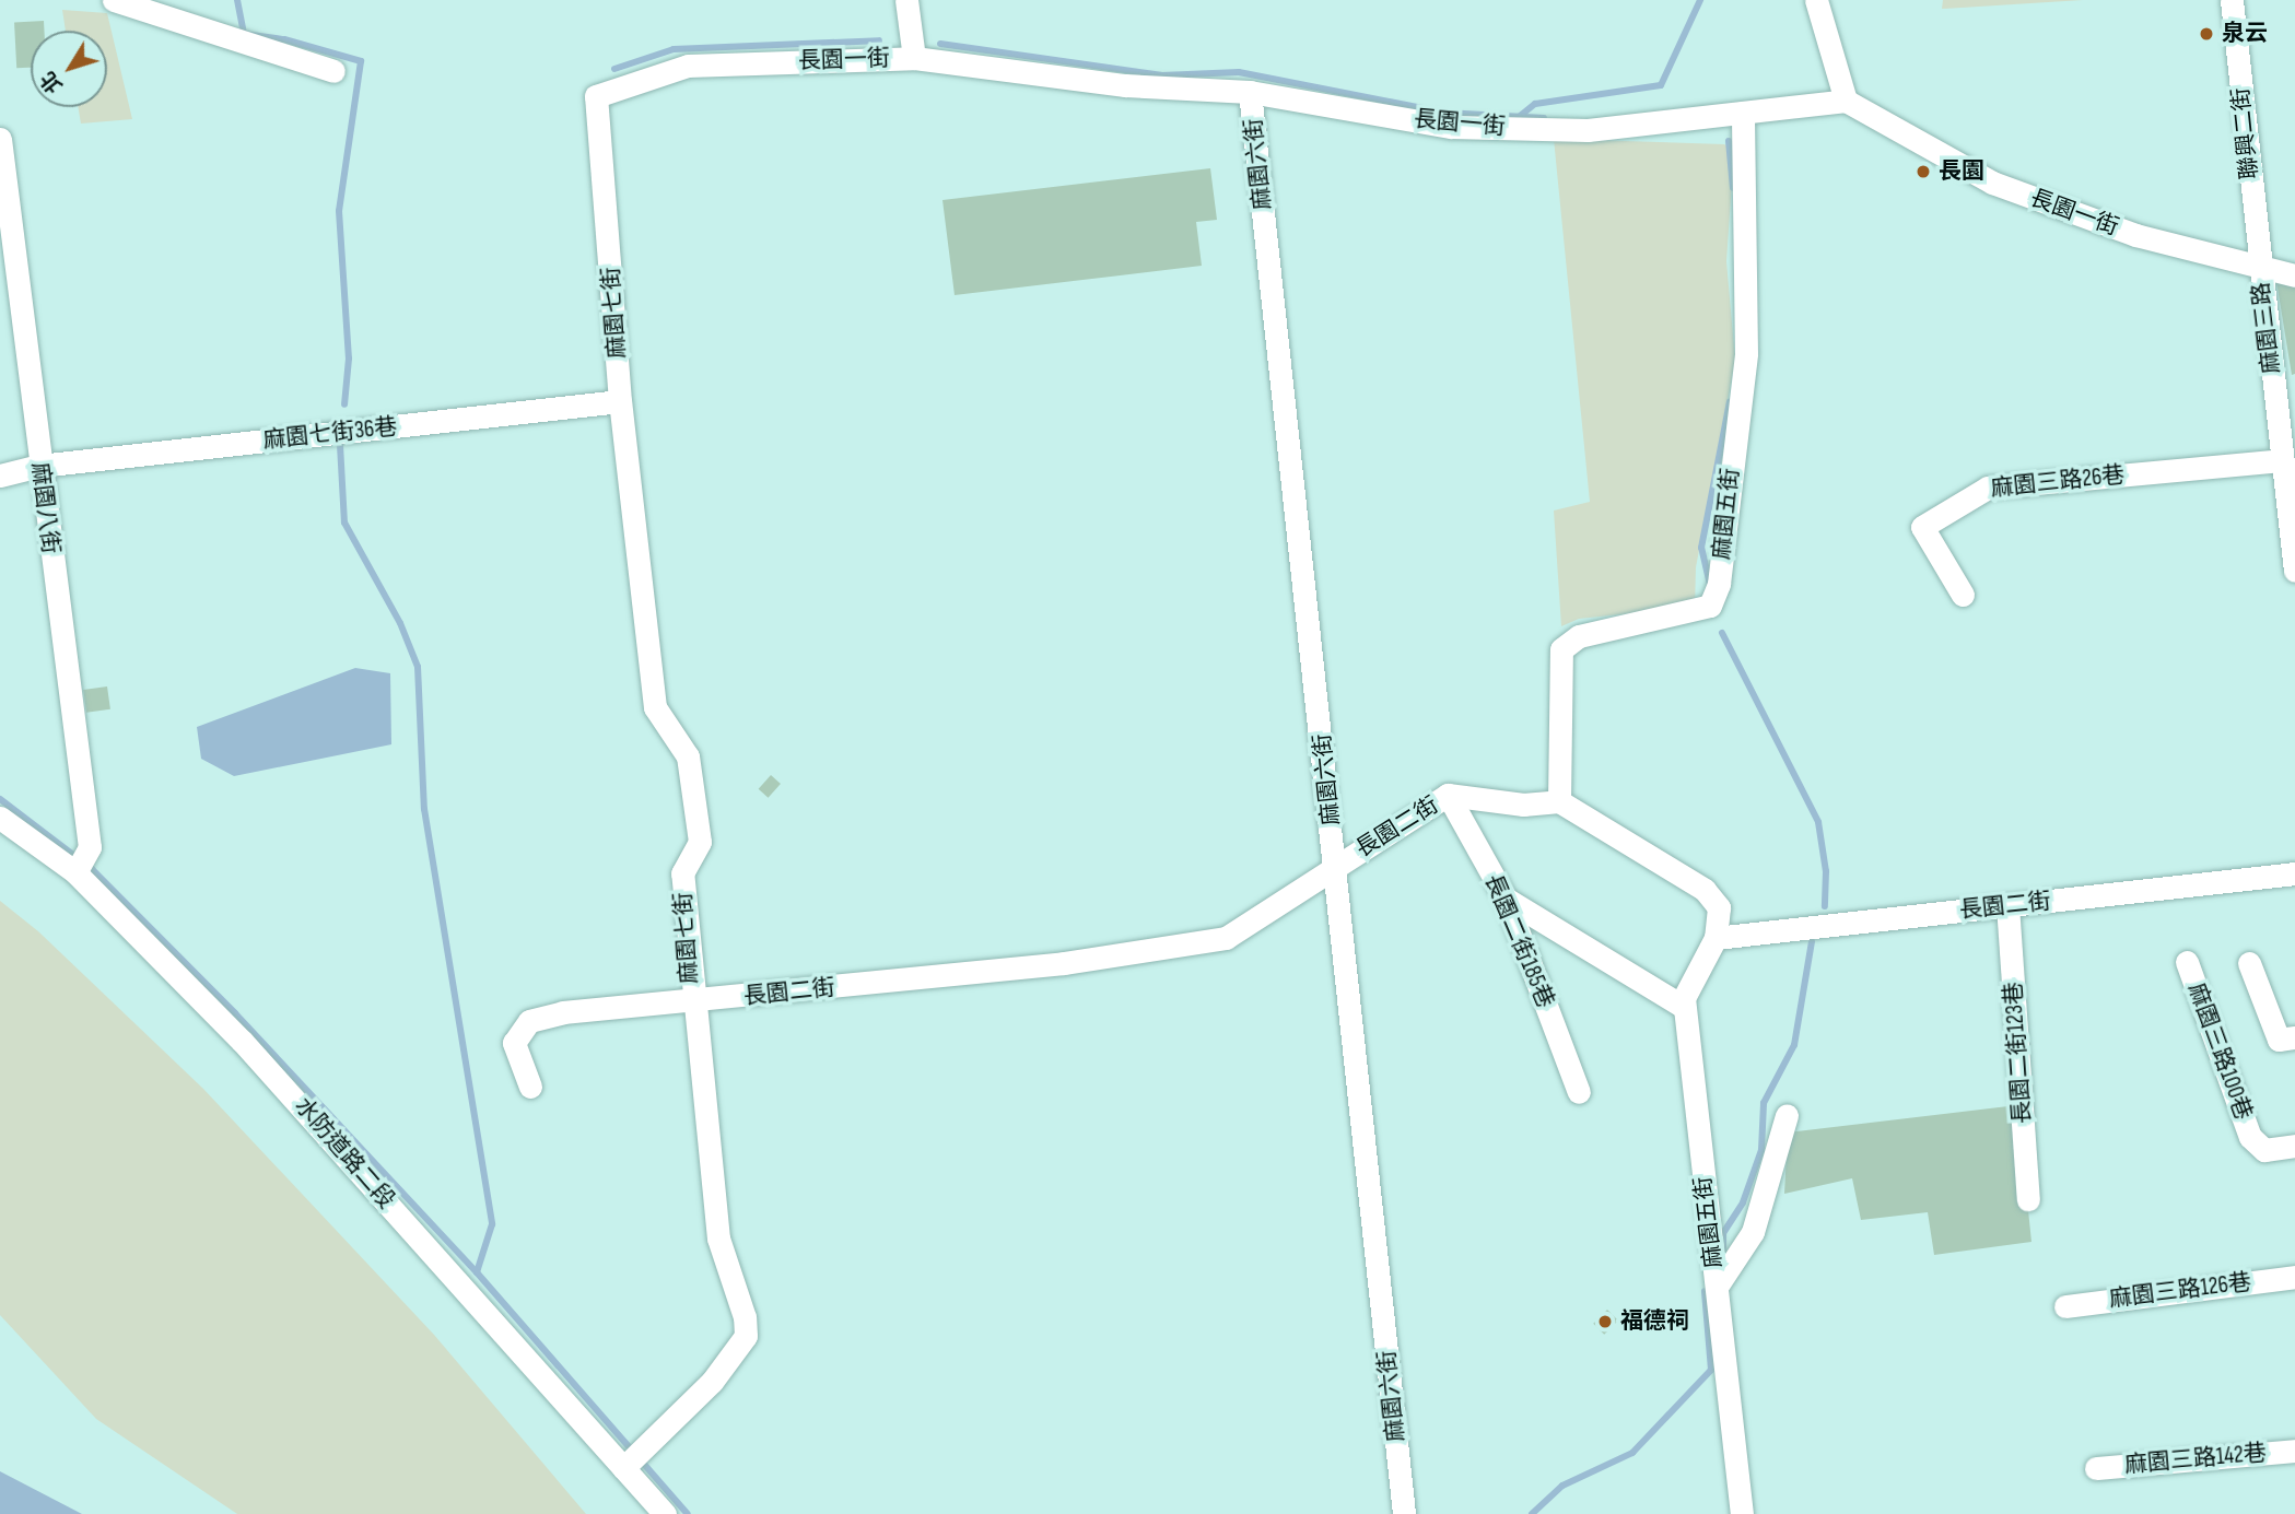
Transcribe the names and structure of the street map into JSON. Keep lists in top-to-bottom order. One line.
{"streets":{"street":["長園一街","聯興二街","麻園六街","麻園七街","麻園三路","麻園七街36巷","麻園三路26巷","麻園八街","麻園五街","長園二街","長園二街185巷","麻園三路100巷","長園二街123巷","水防道路二段","麻園三路126巷","麻園三路142巷"]},"crossings":[["長園一街","聯興二街"],["長園一街","麻園六街"],["長園一街","麻園七街"],["長園一街","麻園三路"],["長園一街","麻園五街"],["聯興二街","麻園三路"],["麻園六街","長園二街"],["麻園七街","麻園七街36巷"],["麻園七街","長園二街"],["麻園七街","水防道路二段"],["麻園三路","麻園三路26巷"],["麻園七街36巷","麻園八街"],["麻園八街","水防道路二段"],["麻園五街","長園二街"],["長園二街","長園二街185巷"],["長園二街","長園二街123巷"]],"places":["泉云","長園","福德祠"],"north":"bottom left"}
